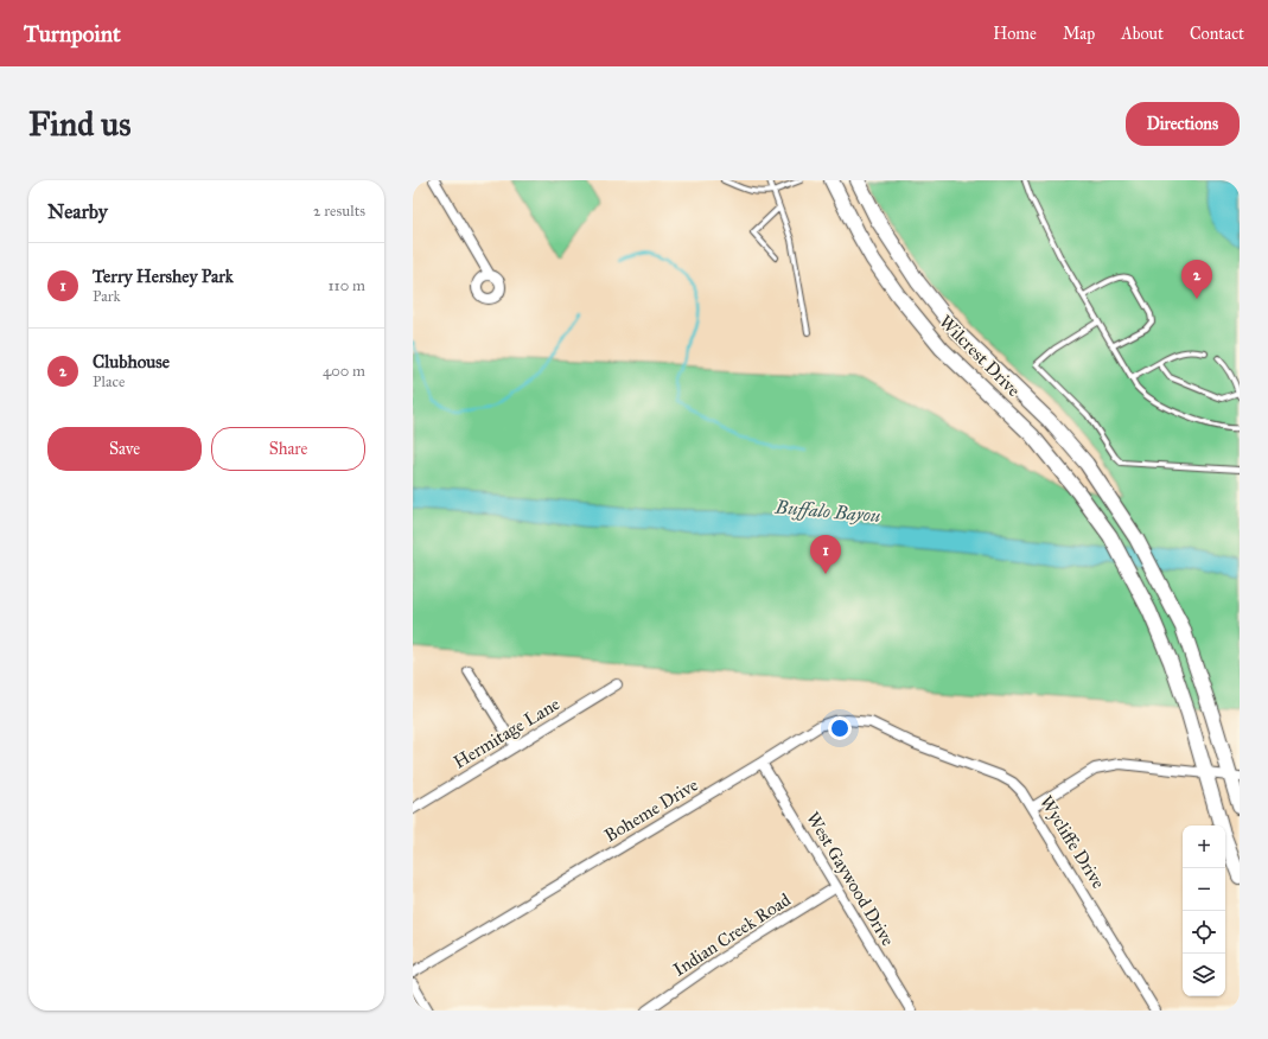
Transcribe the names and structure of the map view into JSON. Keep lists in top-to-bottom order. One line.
{"streets":{"main road":["Wilcrest Drive"],"street":["Hermitage Lane","Boheme Drive","Wycliffe Drive","West Gaywood Drive","Indian Creek Road"]},"crossings":[["Boheme Drive","Wycliffe Drive"],["Boheme Drive","West Gaywood Drive"],["West Gaywood Drive","Indian Creek Road"]],"water":["Buffalo Bayou"],"page":{"header":"Turnpoint","nav":["Home","Map","About","Contact"],"buttons":["Directions",["Save","Share"]],"title":"Find us","heading":["Nearby","2 results"],"list":[{"mark":"1","name":"Terry Hershey Park","note":"Park","value":"110 m"},{"mark":"2","name":"Clubhouse","note":"Place","value":"400 m"}],"pins":["2","1"],"map_buttons":["+","−"]}}
